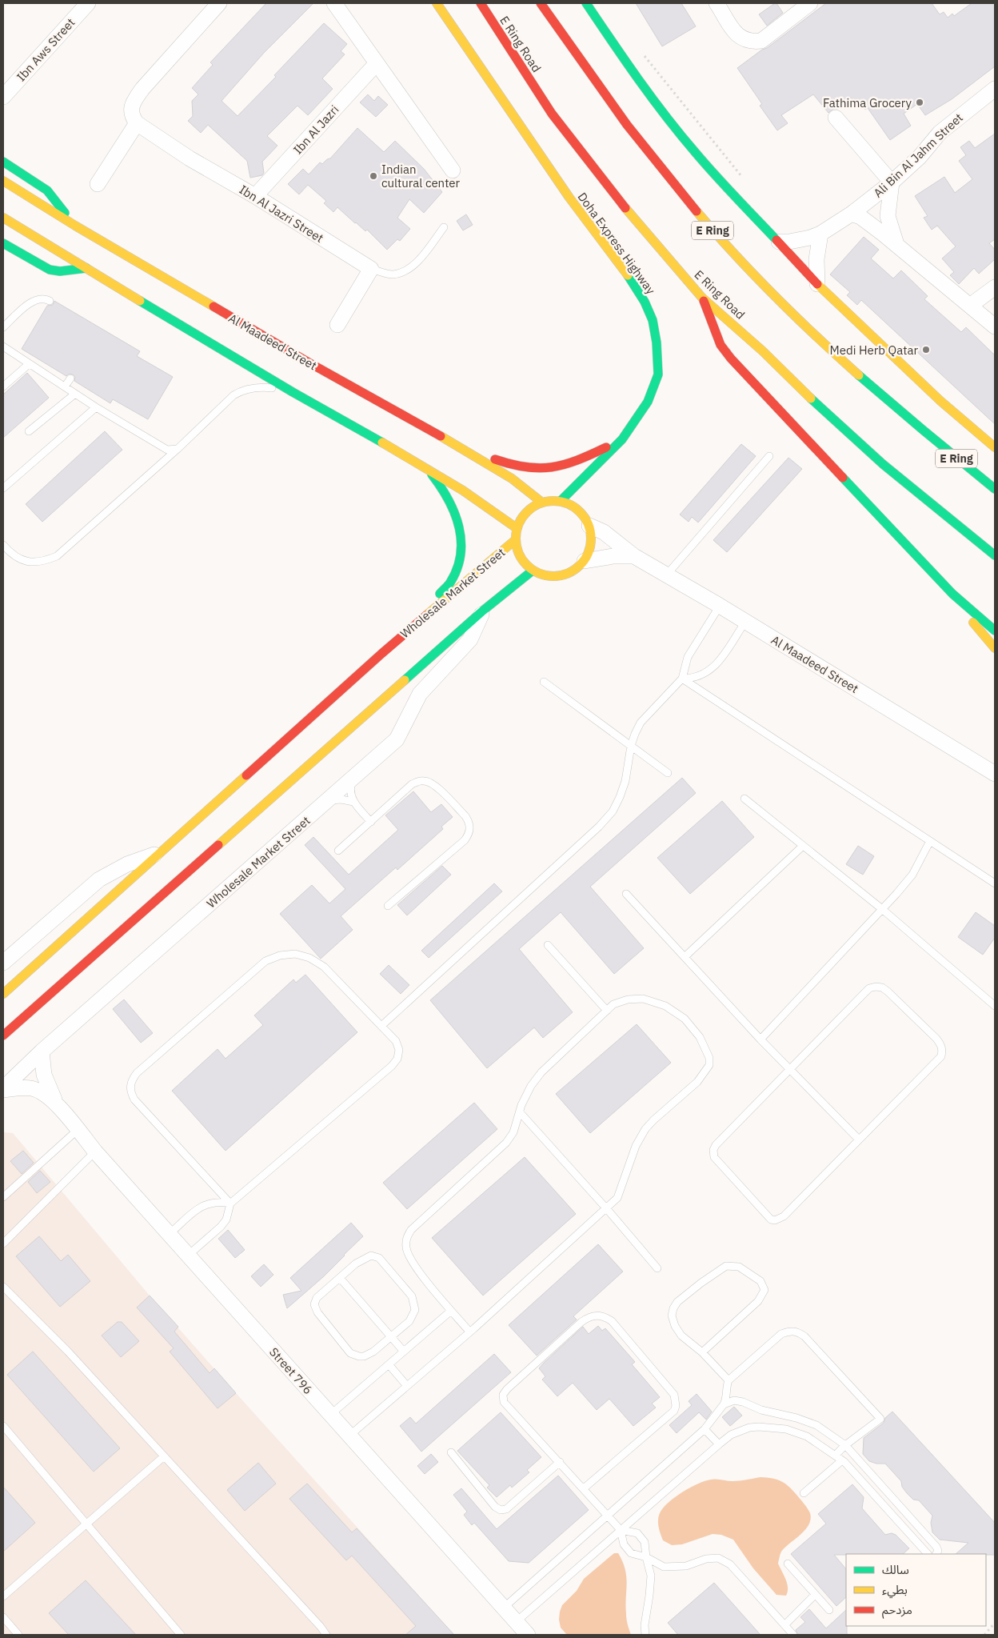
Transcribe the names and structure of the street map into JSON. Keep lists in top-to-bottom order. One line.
{"streets":{"main road":["E Ring Road","E Ring","Doha Express Highway","Al Maadeed Street","Wholesale Market Street"],"street":["Ibn Aws Street","Ibn Al Jazri","Ali Bin Al Jahm Street","Ibn Al Jazri Street","Street 796"]},"crossings":[["Ibn Al Jazri","Ibn Al Jazri Street"],["Doha Express Highway","Al Maadeed Street"],["Doha Express Highway","Wholesale Market Street"],["Al Maadeed Street","Wholesale Market Street"],["Wholesale Market Street","Street 796"]],"places":["Fathima Grocery","Indian cultural center","Medi Herb Qatar"],"legend":["سالك","بطيء","مزدحم"]}
